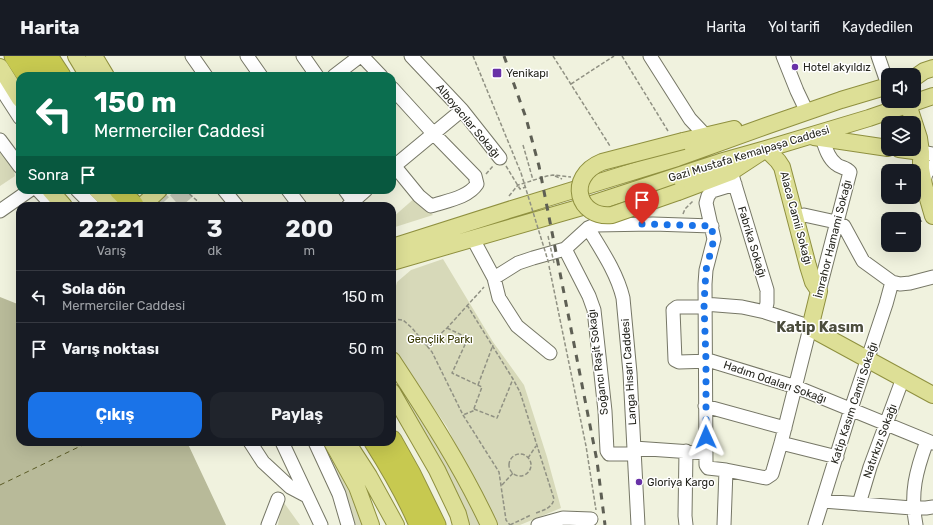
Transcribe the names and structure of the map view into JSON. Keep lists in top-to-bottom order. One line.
{"streets":{"main road":["Gazi Mustafa Kemalpaşa Caddesi","Alaca Camii Sokağı","İmrahor Hamami Sokağı"],"street":["Alboyacılar Sokağı","Fabrika Sokağı","Soğancı Raşit Sokağı","Langa Hısarı Caddesi","Hadım Odaları Sokağı","Katip Kasım Camii Sokağı","Natırkızı Sokağı"]},"crossings":[["Gazi Mustafa Kemalpaşa Caddesi","Alaca Camii Sokağı"],["Gazi Mustafa Kemalpaşa Caddesi","İmrahor Hamami Sokağı"],["Alaca Camii Sokağı","İmrahor Hamami Sokağı"],["Soğancı Raşit Sokağı","Langa Hısarı Caddesi"],["Hadım Odaları Sokağı","Katip Kasım Camii Sokağı"],["Hadım Odaları Sokağı","Natırkızı Sokağı"]],"districts":["Katip Kasım"],"parks":["Gençlik Parkı"],"places":{"other":["Hotel akyıldız","Gloriya Kargo"],"transit":["Yenikapı"]},"page":{"header":"Harita","nav":["Harita","Yol tarifi","Kaydedilen"],"map_buttons":["+","−"],"turn":["150 m","Mermerciler Caddesi"],"then":"Sonra","eta":["22:21","Varış","3","dk","200","m"],"list":[{"name":"Sola dön","note":"Mermerciler Caddesi","value":"150 m"},{"name":"Varış noktası","value":"50 m"}],"buttons":["Çıkış","Paylaş"]}}
